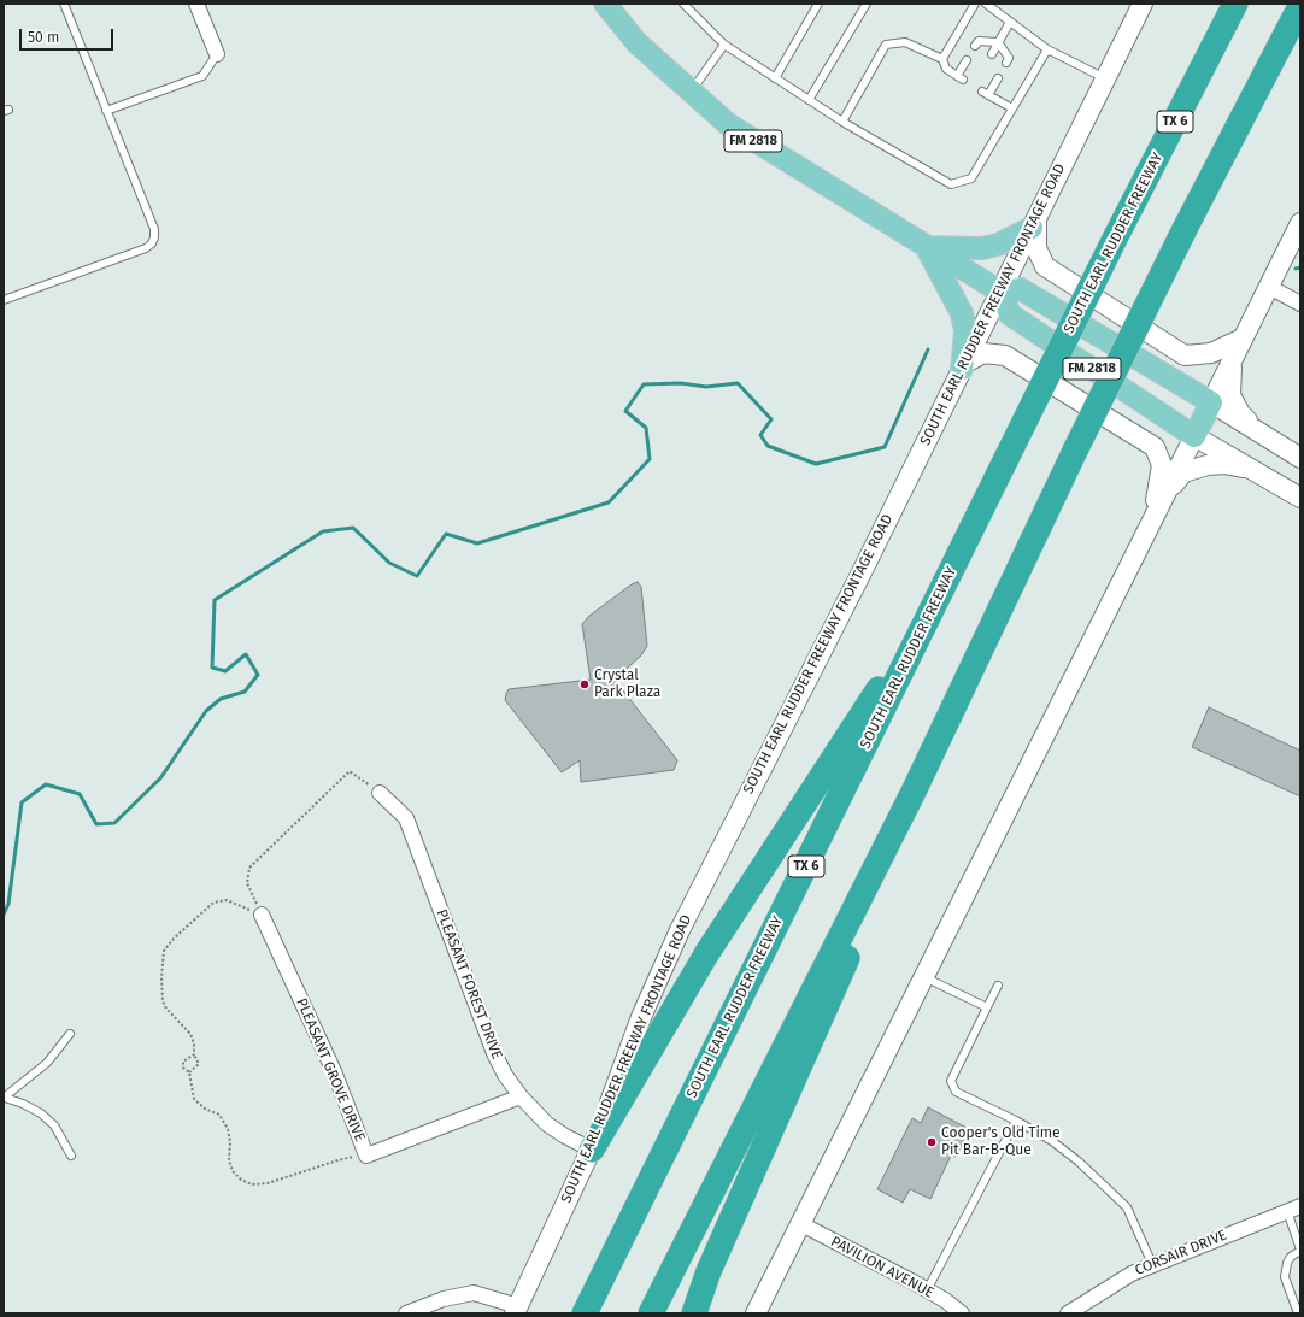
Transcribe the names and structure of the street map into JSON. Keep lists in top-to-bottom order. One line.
{"streets":{"highway":["TX 6","SOUTH EARL RUDDER FREEWAY"],"main road":["FM 2818","SOUTH EARL RUDDER FREEWAY FRONTAGE ROAD"],"street":["PLEASANT FOREST DRIVE","PLEASANT GROVE DRIVE","CORSAIR DRIVE","PAVILION AVENUE"]},"crossings":[["FM 2818","SOUTH EARL RUDDER FREEWAY FRONTAGE ROAD"],["SOUTH EARL RUDDER FREEWAY FRONTAGE ROAD","PLEASANT FOREST DRIVE"],["PLEASANT FOREST DRIVE","PLEASANT GROVE DRIVE"]],"places":["Crystal Park Plaza","Cooper's Old Time Pit Bar-B-Que"],"scale_bar":"50 m"}
